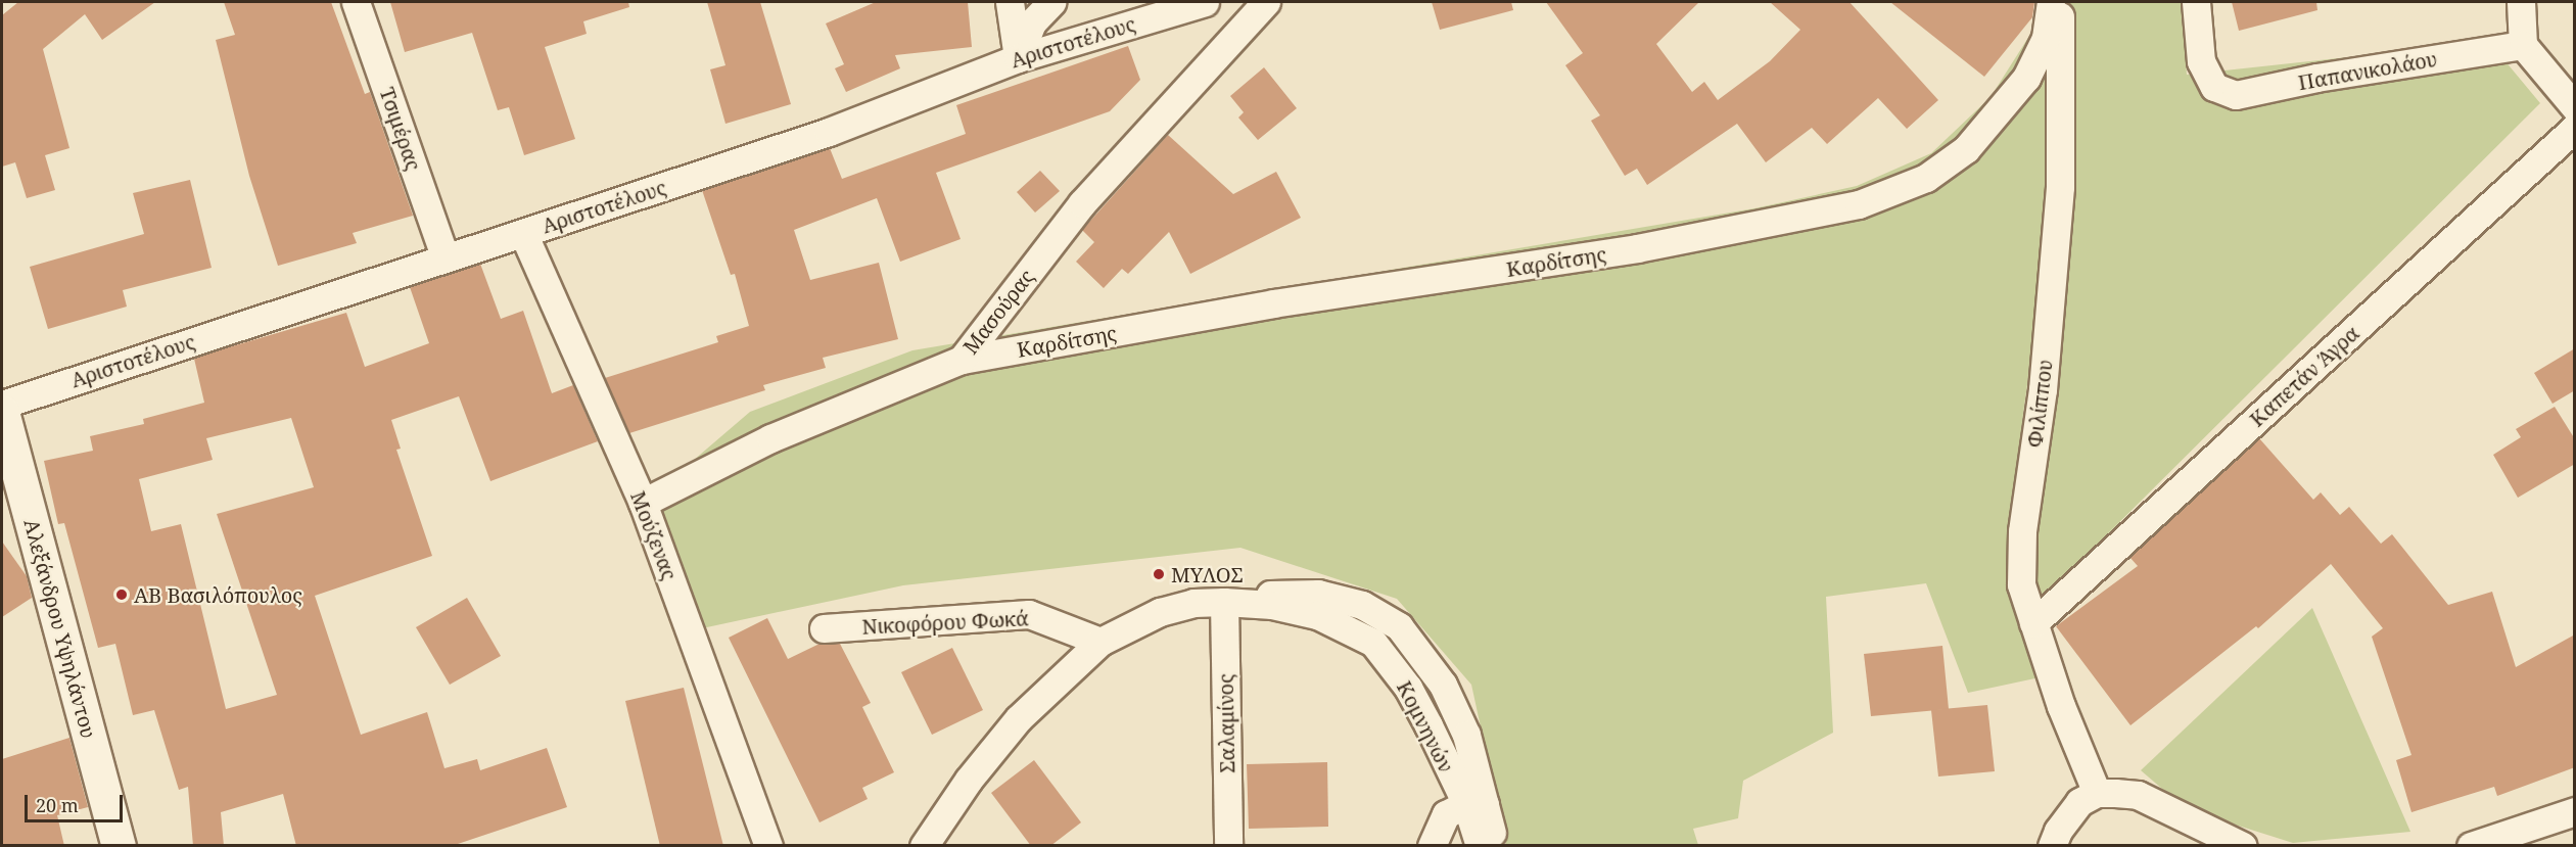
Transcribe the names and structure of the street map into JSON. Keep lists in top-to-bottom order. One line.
{"streets":{"street":["Αριστοτέλους","Παπανικολάου","Τσιμέρας","Καρδίτσης","Μασούρας","Καπετάν Άγρα","Φιλίππου","Μούζενας","Νικοφόρου Φωκά","Αλεξάνδρου Υψηλάντου","Σαλαμίνος","Κομνηνών"]},"crossings":[["Αριστοτέλους","Τσιμέρας"],["Αριστοτέλους","Μούζενας"],["Καρδίτσης","Μασούρας"],["Μασούρας","Μούζενας"],["Καπετάν Άγρα","Φιλίππου"],["Νικοφόρου Φωκά","Κομνηνών"],["Σαλαμίνος","Κομνηνών"]],"places":["ΜΥΛΟΣ","ΑΒ Βασιλόπουλος"],"scale_bar":"20 m"}
